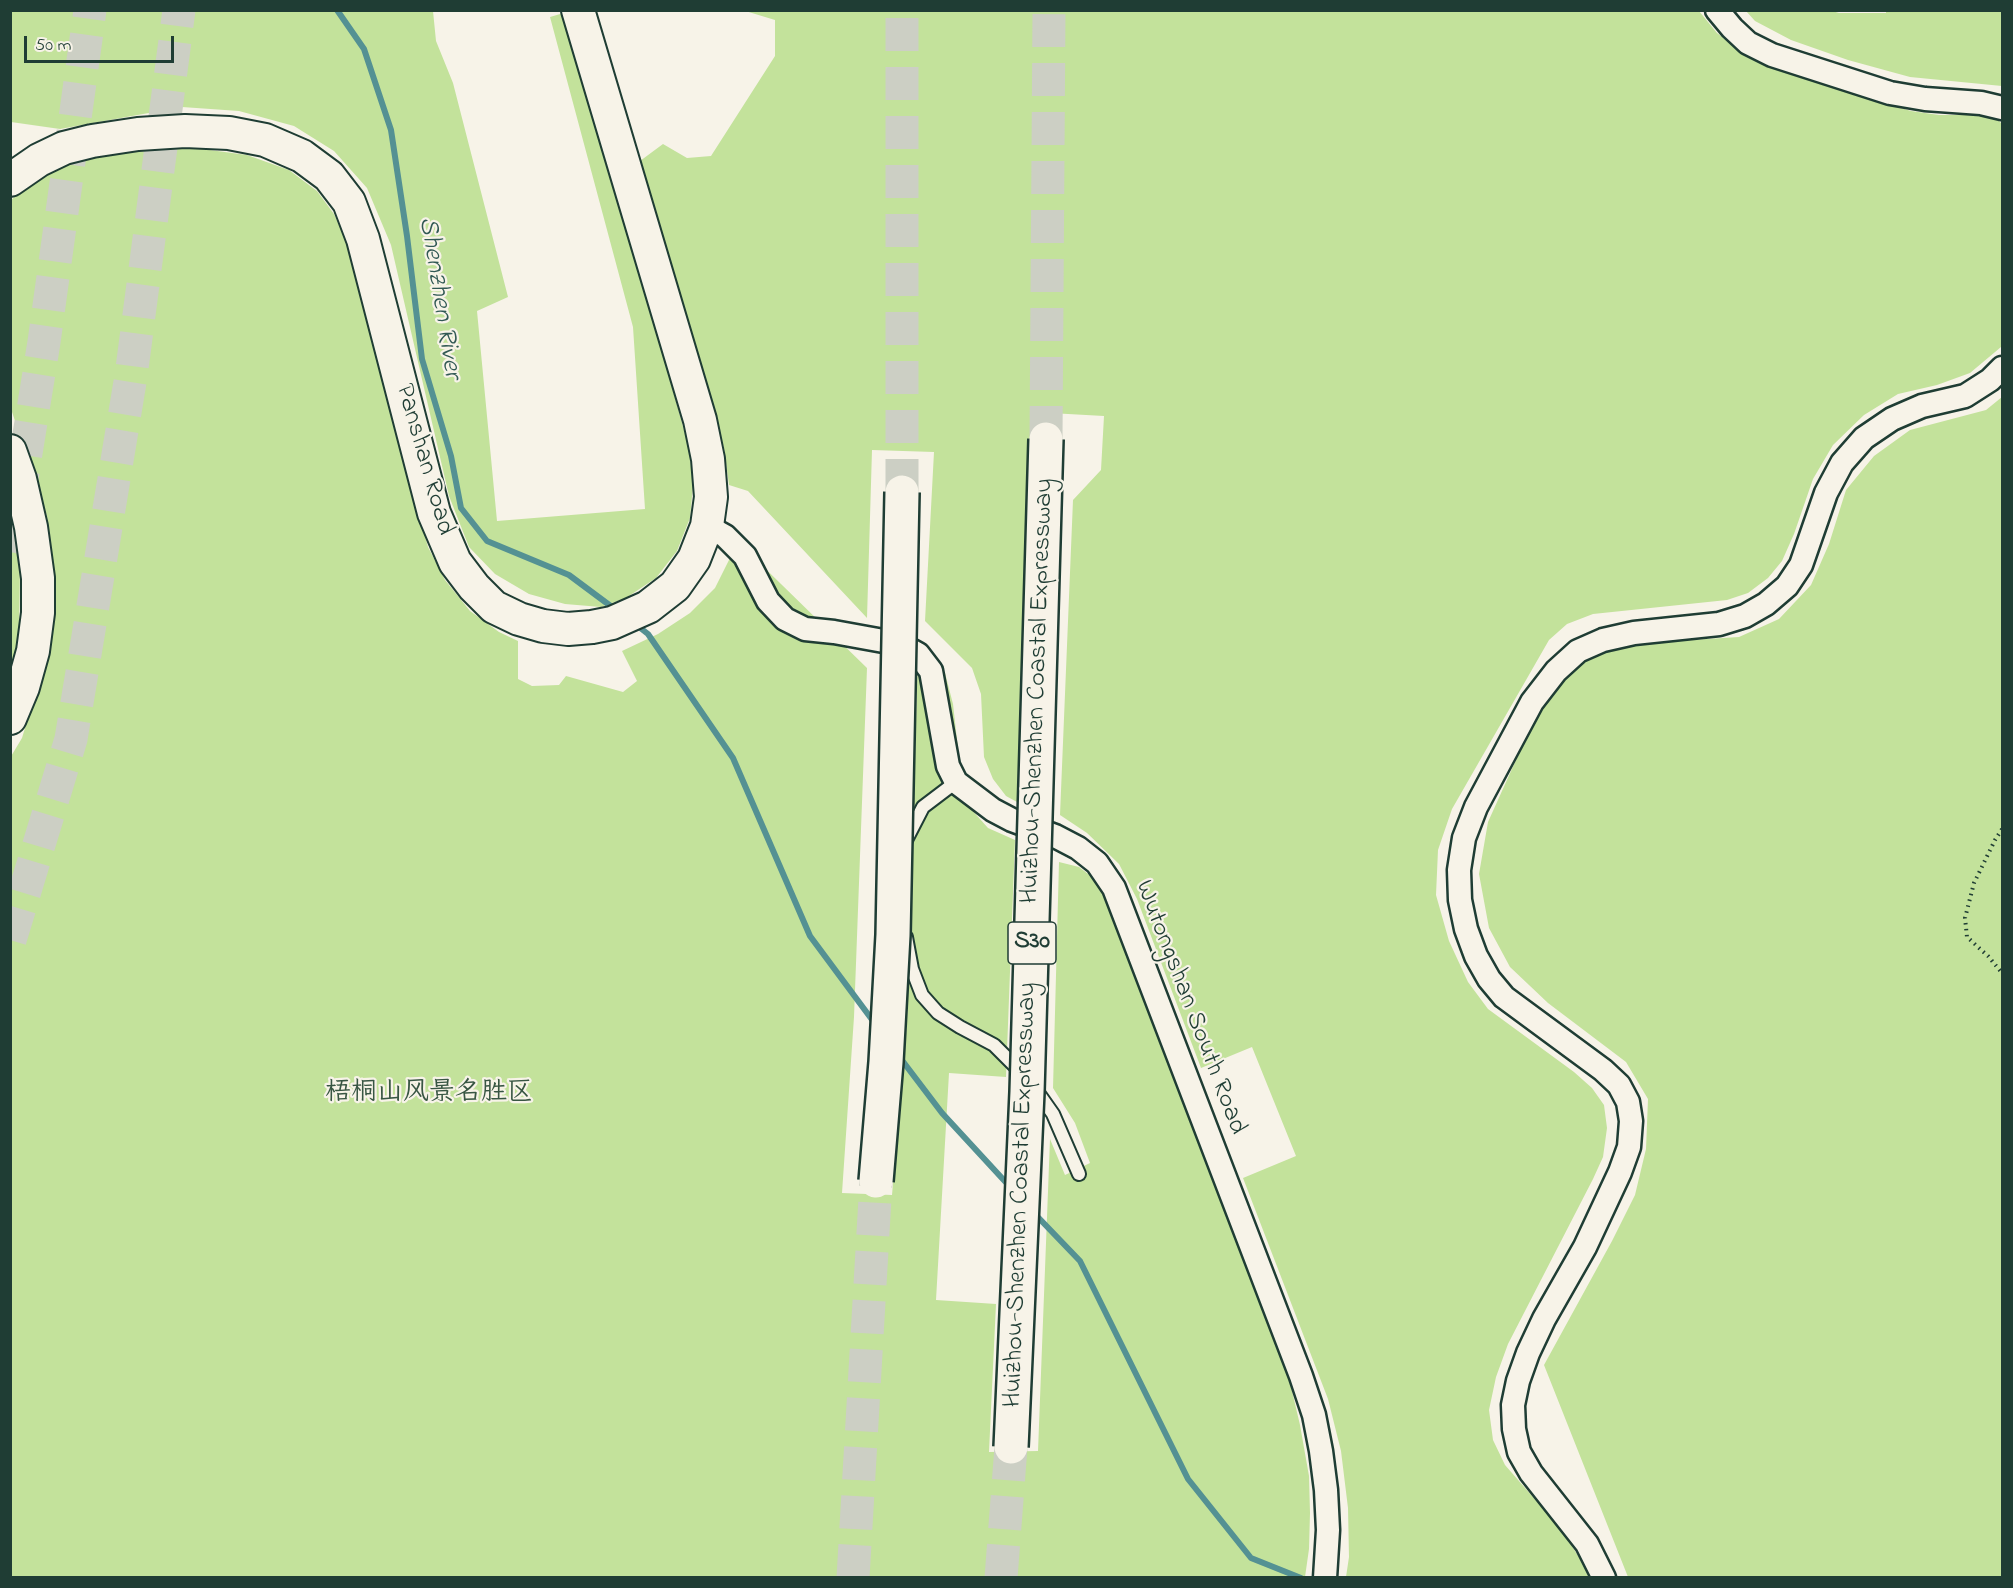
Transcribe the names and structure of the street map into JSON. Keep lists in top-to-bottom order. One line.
{"streets":{"highway":["Huizhou-Shenzhen Coastal Expressway","S30"],"main road":["Panshan Road"],"street":["Wutongshan South Road"]},"water":["Shenzhen River"],"parks":["梧桐山风景名胜区"],"scale_bar":"50 m"}
